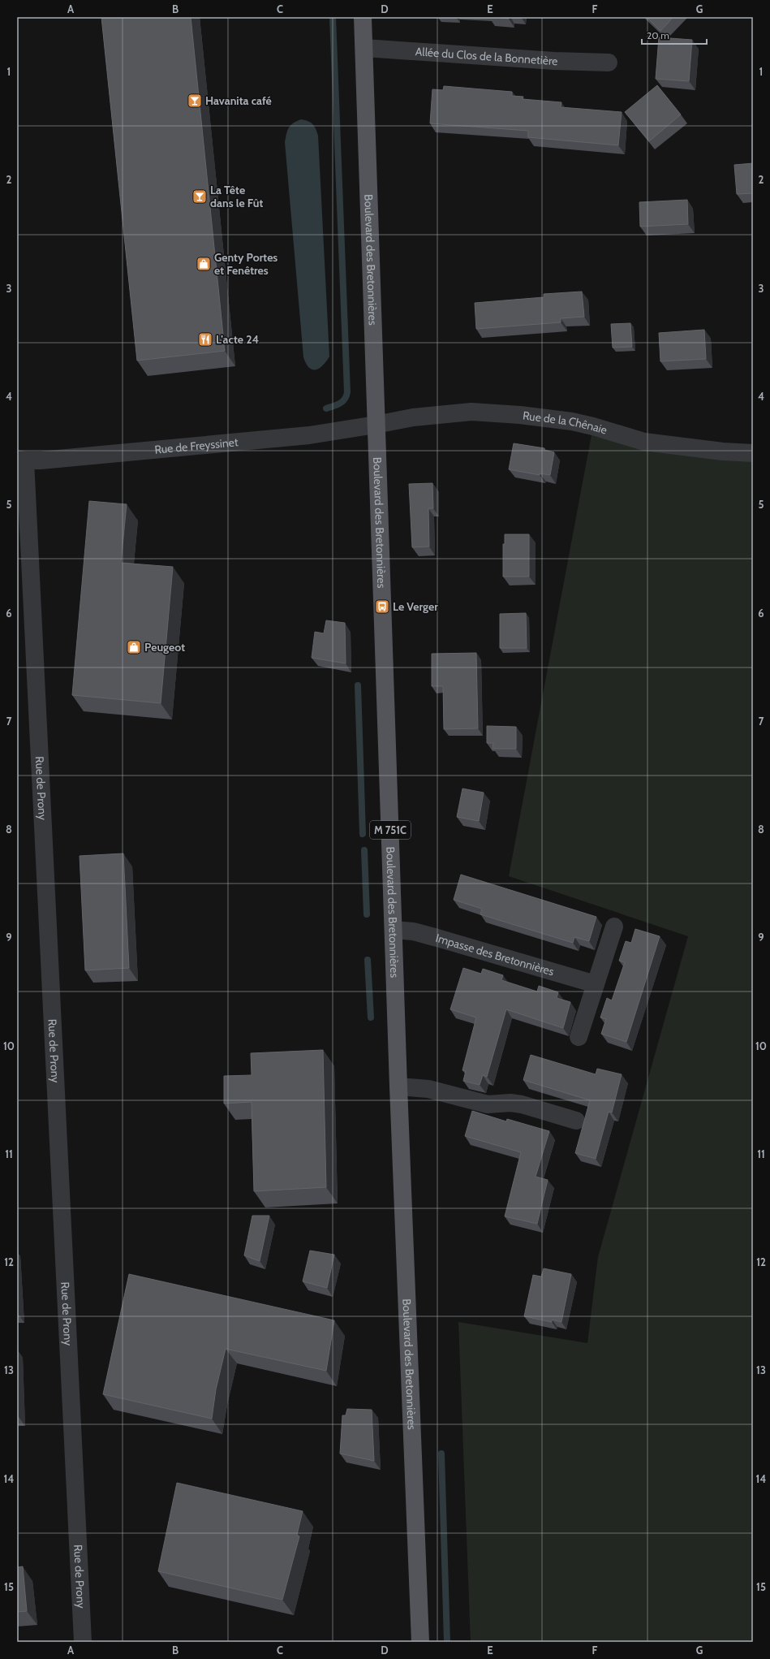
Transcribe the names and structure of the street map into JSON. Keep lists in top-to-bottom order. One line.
{"streets":{"main road":["Boulevard des Bretonnières","M 751C"],"street":["Allée du Clos de la Bonnetière","Rue de la Chênaie","Rue de Freyssinet","Rue de Prony","Impasse des Bretonnières"]},"crossings":[["Allée du Clos de la Bonnetière","Boulevard des Bretonnières"],["Boulevard des Bretonnières","Rue de la Chênaie"],["Boulevard des Bretonnières","Rue de Freyssinet"],["Boulevard des Bretonnières","Impasse des Bretonnières"],["Rue de la Chênaie","Rue de Freyssinet"],["Rue de Freyssinet","Rue de Prony"]],"places":{"bar":["Havanita café","La Tête dans le Fût"],"shop":["Genty Portes et Fenêtres","Peugeot"],"restaurant":["L’acte 24"],"bus stop":["Le Verger"]},"scale_bar":"20 m","grid":{"columns":["A","B","C","D","E","F","G"],"rows":["1","2","3","4","5","6","7","8","9","10","11","12","13","14","15"]}}
